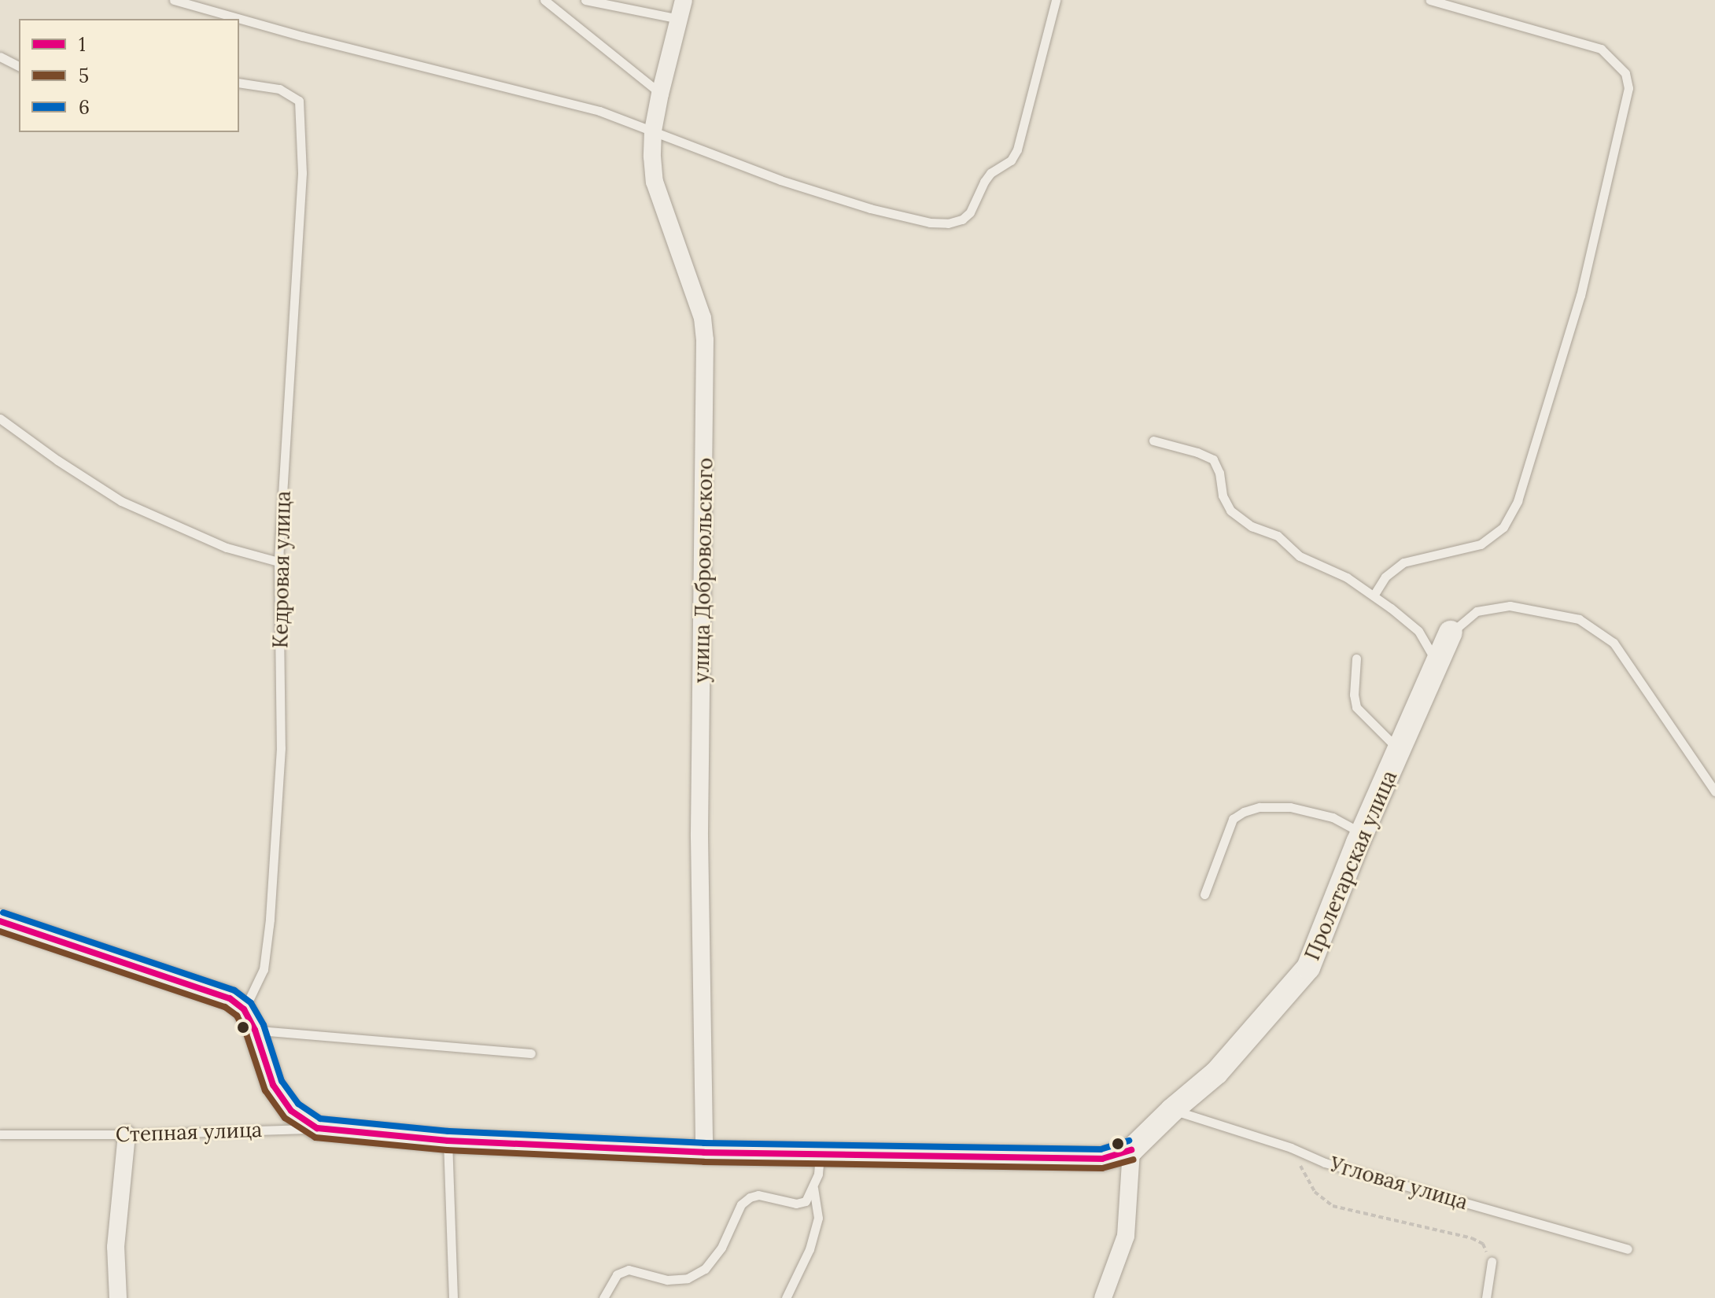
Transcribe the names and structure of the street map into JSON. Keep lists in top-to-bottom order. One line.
{"streets":{"street":["улица Добровольского","Пролетарская улица","Степная улица"],"lane":["Кедровая улица","Угловая улица"]},"crossings":[["улица Добровольского","Степная улица"],["Пролетарская улица","Степная улица"],["Пролетарская улица","Угловая улица"]],"lines":["transit line 6","transit line 1","transit line 5"],"legend":["1","5","6"]}
